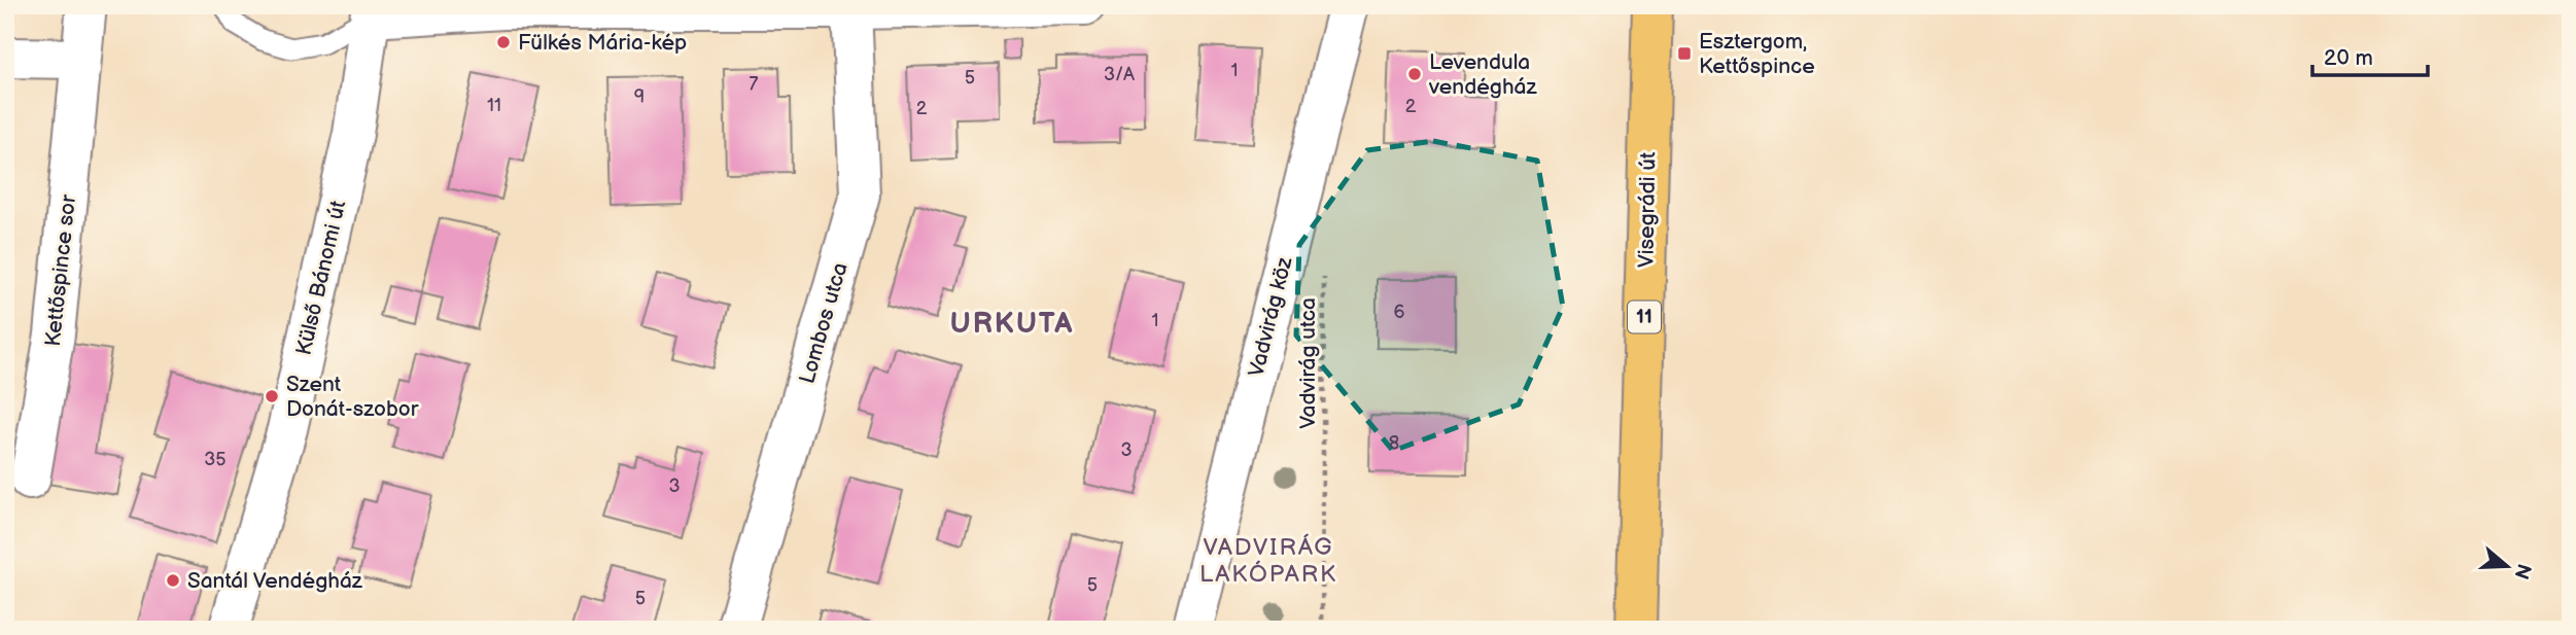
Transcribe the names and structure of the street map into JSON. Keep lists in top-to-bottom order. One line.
{"streets":{"main road":["Visegrádi út","11"],"street":["Kettőspince sor","Külső Bánomi út","Vadvirág köz","Lombos utca"],"path":["Vadvirág utca"]},"districts":["URKUTA","VADVIRÁG LAKÓPARK"],"places":{"other":["Fülkés Mária-kép","Levendula vendégház","Szent Donát-szobor","Santál Vendégház"],"transit":["Esztergom, Kettőspince"]},"house_numbers":["1","3/A","5","7","9","11","2","2","6","1","8","3","35","3","5","5"],"scale_bar":"20 m","north":"right"}
